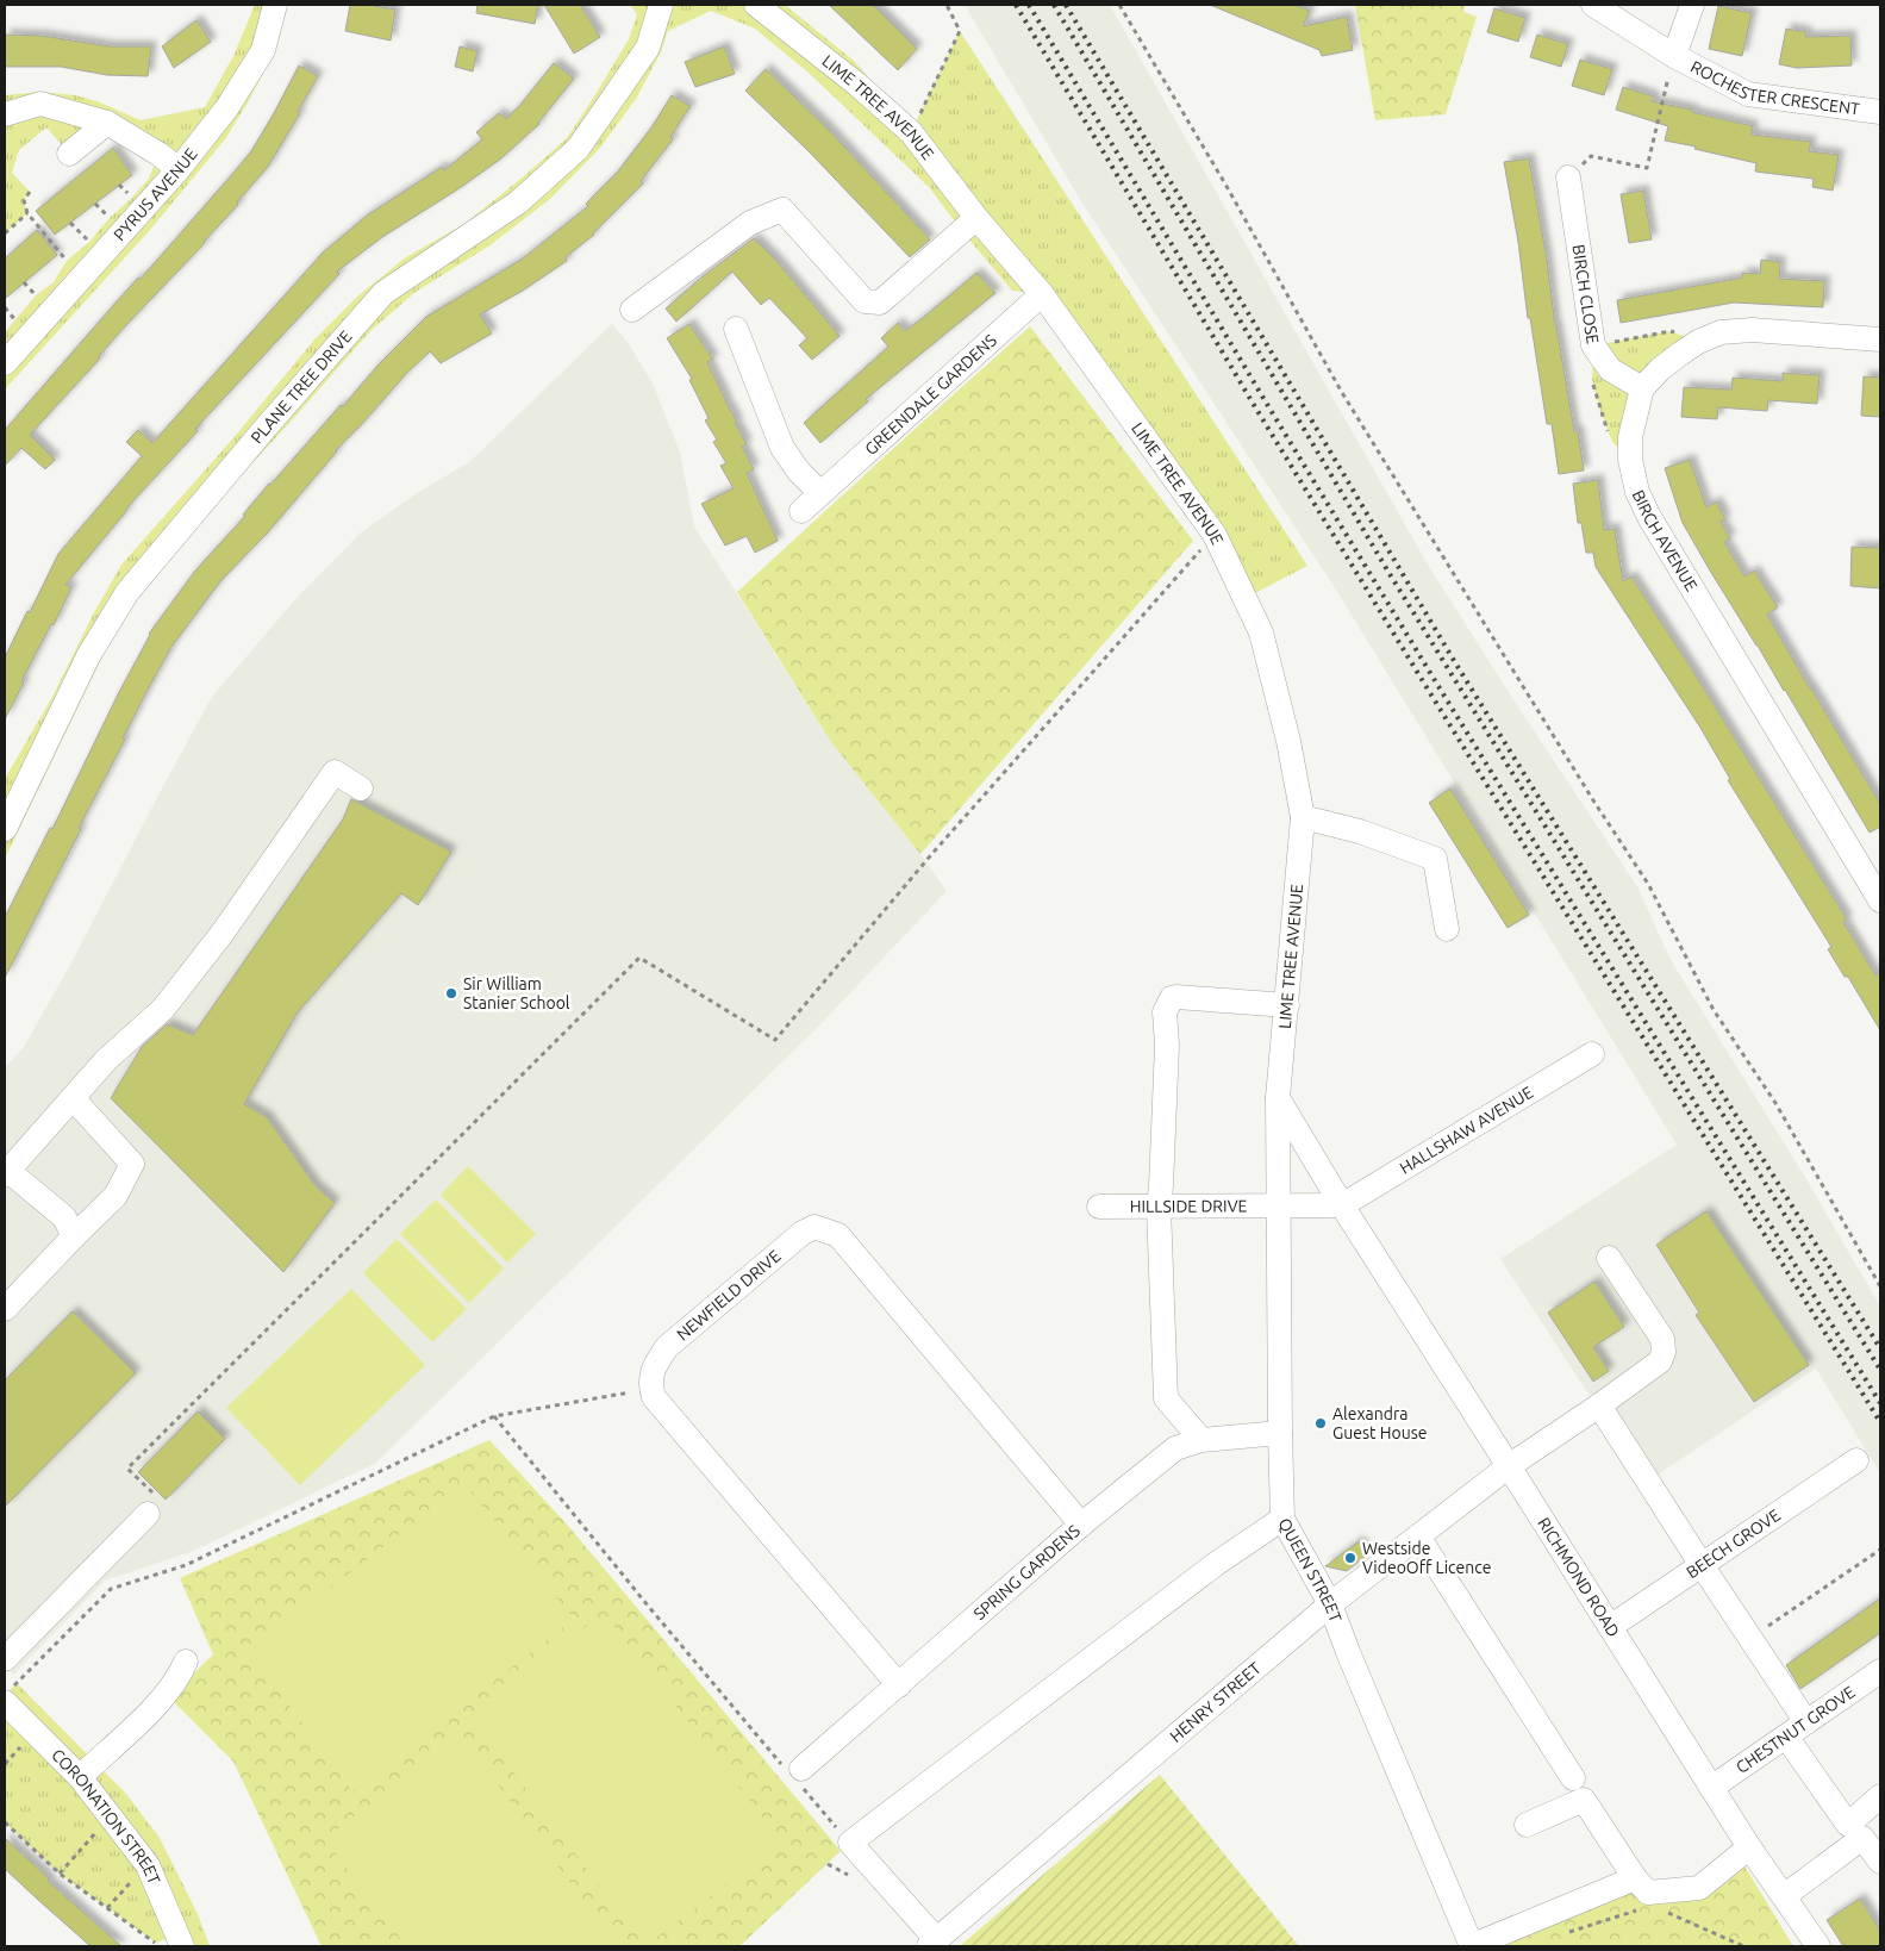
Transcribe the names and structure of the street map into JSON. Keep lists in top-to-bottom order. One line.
{"streets":{"street":["ROCHESTER CRESCENT","LIME TREE AVENUE","PYRUS AVENUE","BIRCH CLOSE","PLANE TREE DRIVE","GREENDALE GARDENS","BIRCH AVENUE","HALLSHAW AVENUE","HILLSIDE DRIVE","NEWFIELD DRIVE","BEECH GROVE","QUEEN STREET","SPRING GARDENS","RICHMOND ROAD","HENRY STREET","CHESTNUT GROVE","CORONATION STREET"]},"crossings":[["LIME TREE AVENUE","GREENDALE GARDENS"],["LIME TREE AVENUE","QUEEN STREET"],["LIME TREE AVENUE","RICHMOND ROAD"],["BIRCH CLOSE","BIRCH AVENUE"],["HALLSHAW AVENUE","RICHMOND ROAD"],["HILLSIDE DRIVE","QUEEN STREET"],["NEWFIELD DRIVE","SPRING GARDENS"],["BEECH GROVE","RICHMOND ROAD"],["QUEEN STREET","SPRING GARDENS"],["QUEEN STREET","RICHMOND ROAD"],["QUEEN STREET","HENRY STREET"],["RICHMOND ROAD","HENRY STREET"],["RICHMOND ROAD","CHESTNUT GROVE"]],"places":["Sir William Stanier School","Alexandra Guest House","Westside VideoOff Licence"]}
